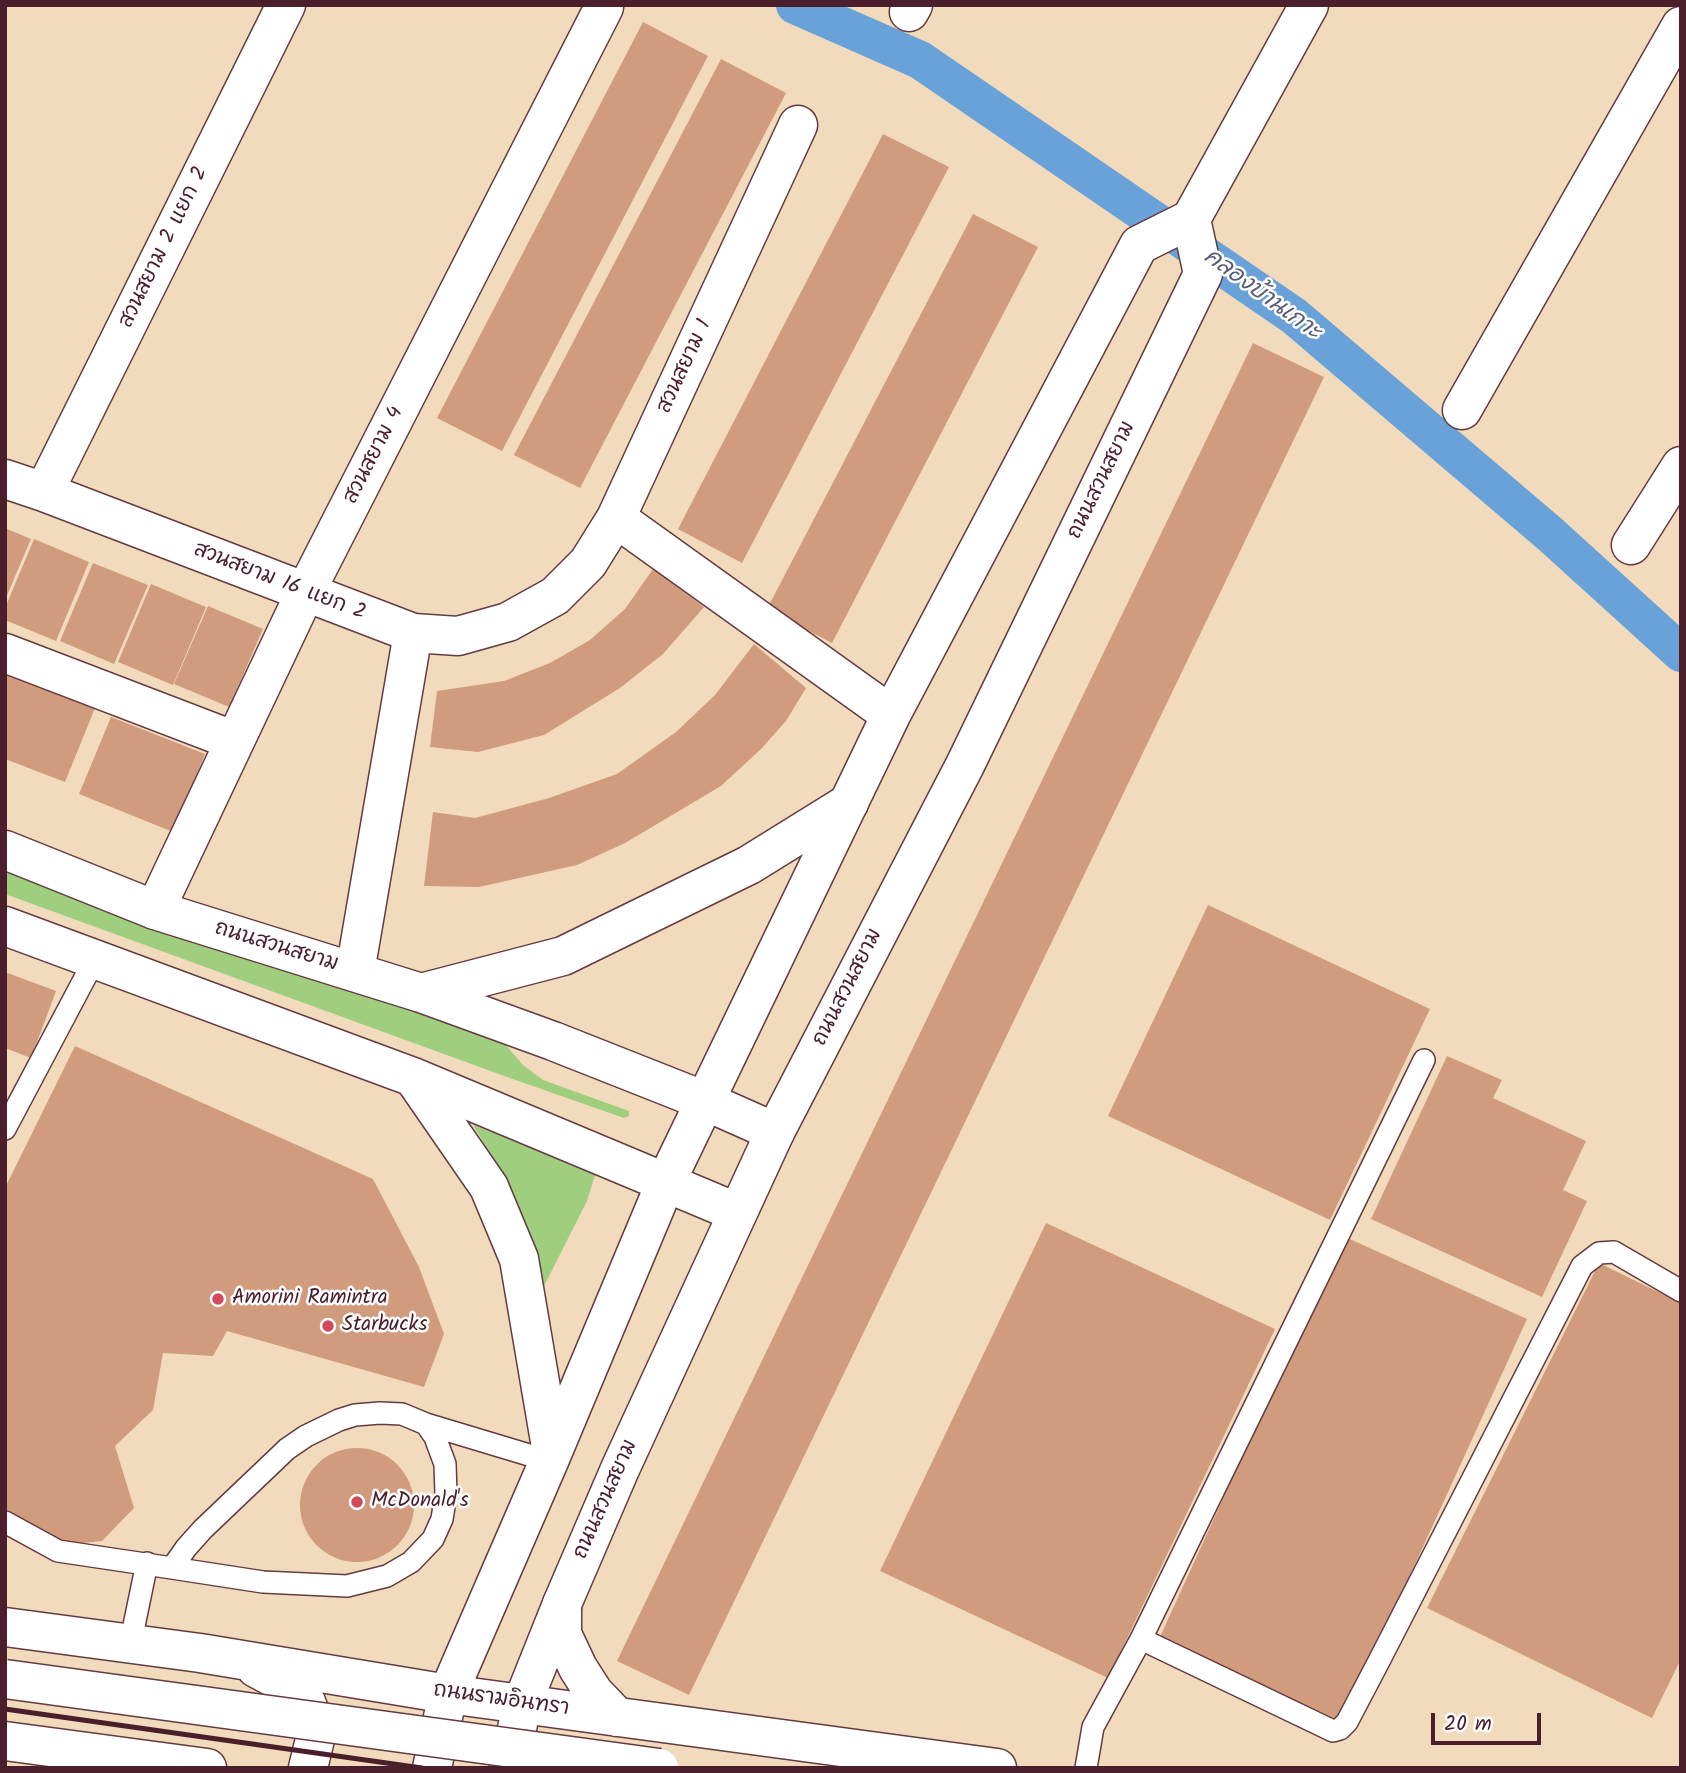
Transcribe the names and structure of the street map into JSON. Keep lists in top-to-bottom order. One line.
{"streets":{"main road":["สวนสยาม 2 แยก 2","สวนสยาม 1","สวนสยาม 4","ถนนสวนสยาม","สวนสยาม 16 แยก 2","ถนนรามอินทรา"]},"crossings":[["สวนสยาม 2 แยก 2","สวนสยาม 16 แยก 2"],["สวนสยาม 1","สวนสยาม 16 แยก 2"],["สวนสยาม 4","ถนนสวนสยาม"],["สวนสยาม 4","สวนสยาม 16 แยก 2"],["ถนนสวนสยาม","ถนนรามอินทรา"]],"water":["คลองบ้านเกาะ"],"places":["Amorini Ramintra","Starbucks","McDonald's"],"scale_bar":"20 m"}
